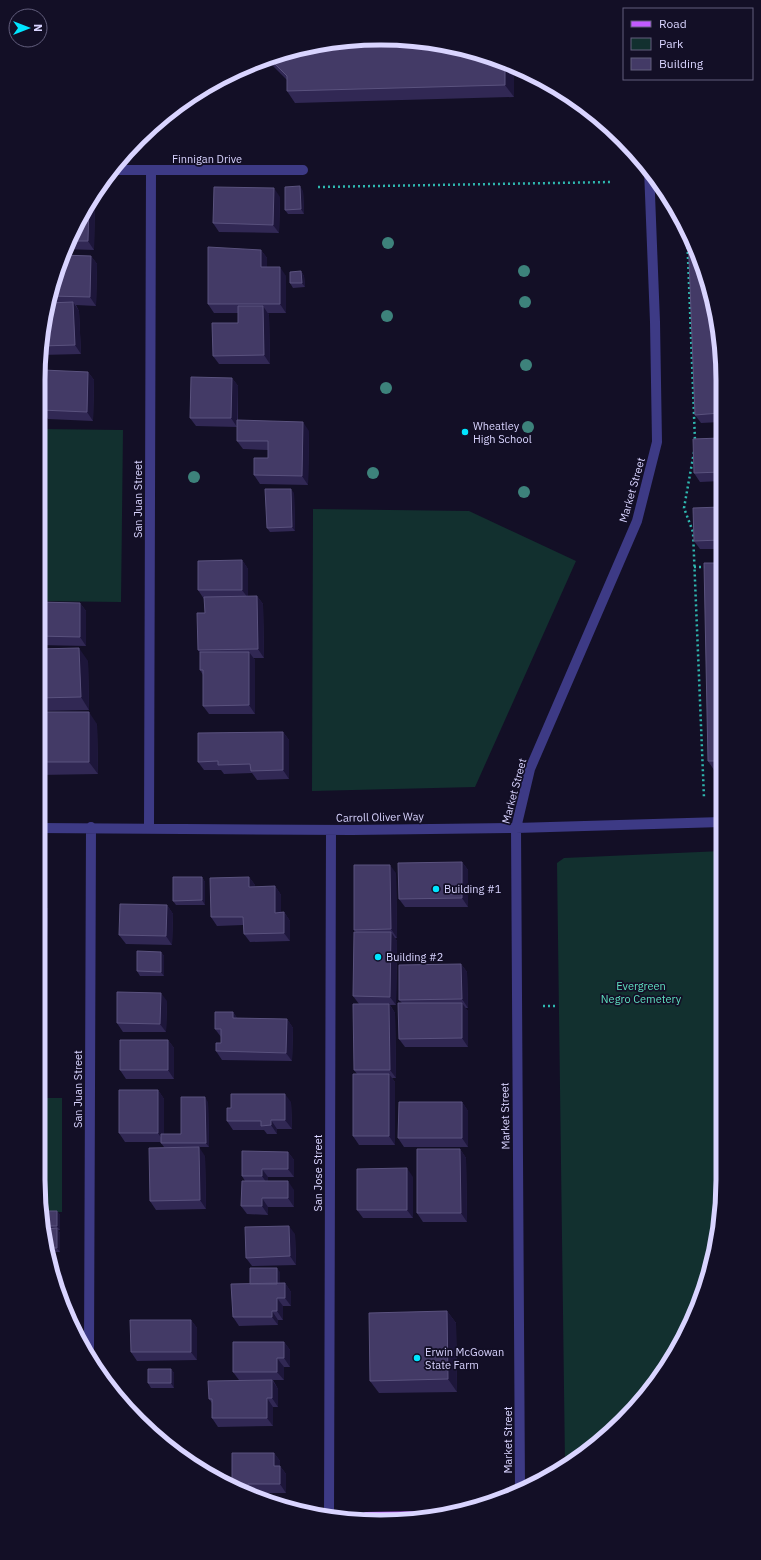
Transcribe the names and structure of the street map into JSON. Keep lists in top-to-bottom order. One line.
{"streets":{"street":["Finnigan Drive","Market Street","San Juan Street","Carroll Oliver Way","San Jose Street"]},"crossings":[["Finnigan Drive","San Juan Street"],["Market Street","Carroll Oliver Way"],["San Juan Street","Carroll Oliver Way"],["Carroll Oliver Way","San Jose Street"]],"parks":["Evergreen Negro Cemetery"],"places":["Wheatley High School","Building #1","Building #2","Erwin McGowan State Farm"],"legend":["Road","Park","Building"],"north":"right"}
